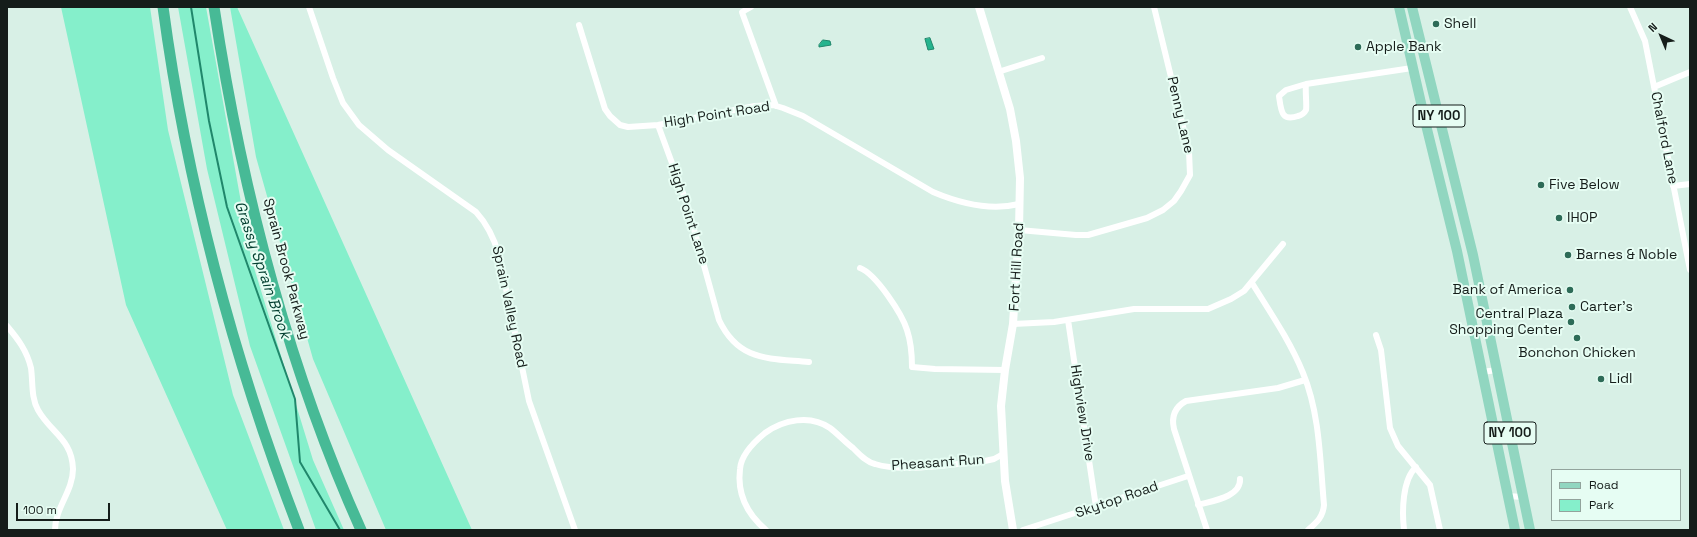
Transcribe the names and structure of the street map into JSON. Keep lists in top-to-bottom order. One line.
{"streets":{"highway":["Sprain Brook Parkway"],"main road":["NY 100"],"street":["High Point Road","Penny Lane","Chalford Lane","High Point Lane","Fort Hill Road","Sprain Valley Road","Highview Drive","Pheasant Run","Skytop Road"]},"crossings":[["High Point Road","High Point Lane"],["High Point Road","Fort Hill Road"],["Penny Lane","Fort Hill Road"],["Fort Hill Road","Pheasant Run"],["Highview Drive","Skytop Road"]],"water":["Grassy Sprain Brook"],"places":["Shell","Apple Bank","Five Below","IHOP","Barnes & Noble","Bank of America","Carter's","Central Plaza Shopping Center","Bonchon Chicken","Lidl"],"legend":["Road","Park"],"scale_bar":"100 m","north":"top left"}
